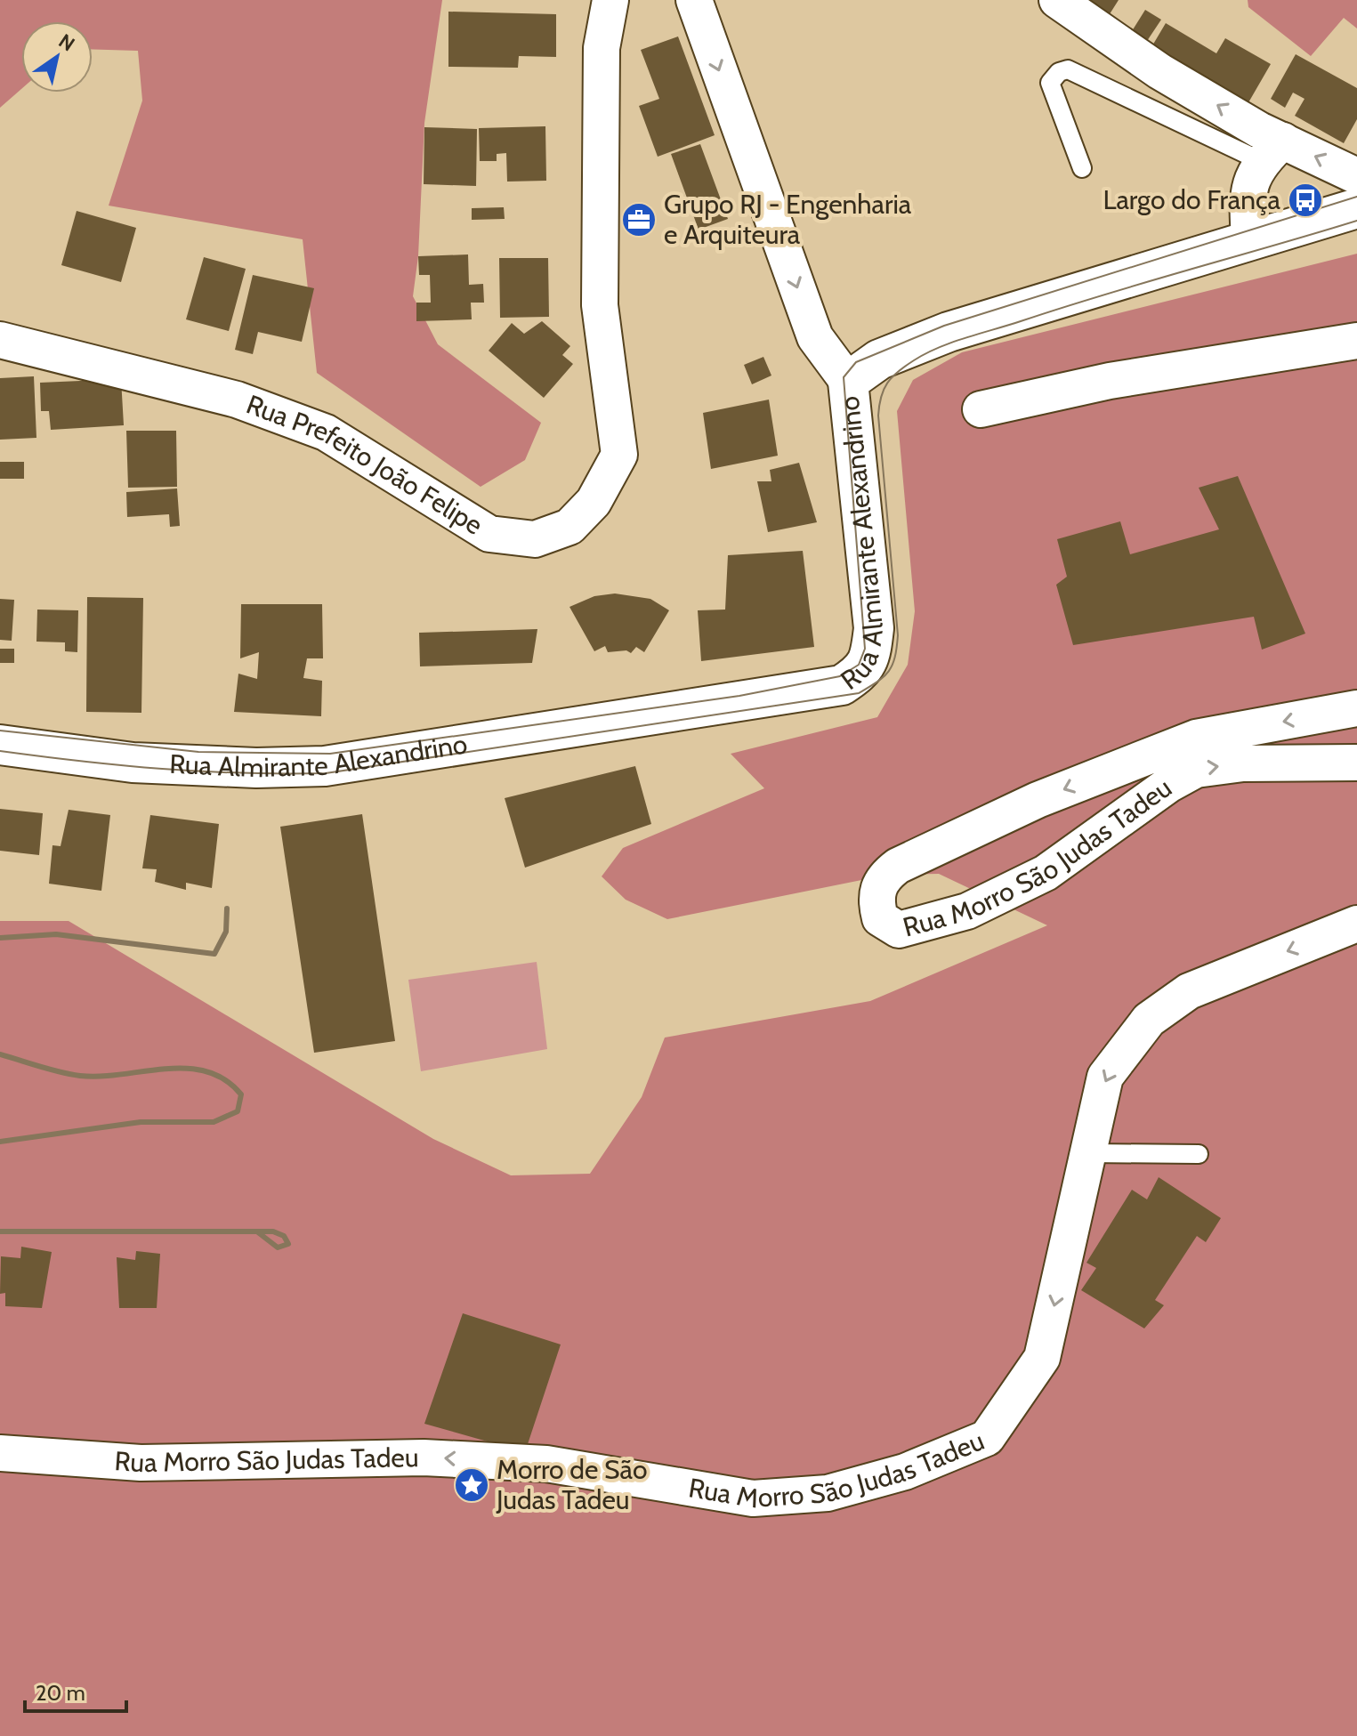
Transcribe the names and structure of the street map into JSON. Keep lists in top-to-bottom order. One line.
{"streets":{"street":["Rua Prefeito João Felipe","Rua Almirante Alexandrino","Rua Morro São Judas Tadeu"]},"places":{"bus stop":["Largo do França"],"office":["Grupo RJ - Engenharia e Arquiteura"],"place":["Morro de São Judas Tadeu"]},"scale_bar":"20 m","north":"top right"}
